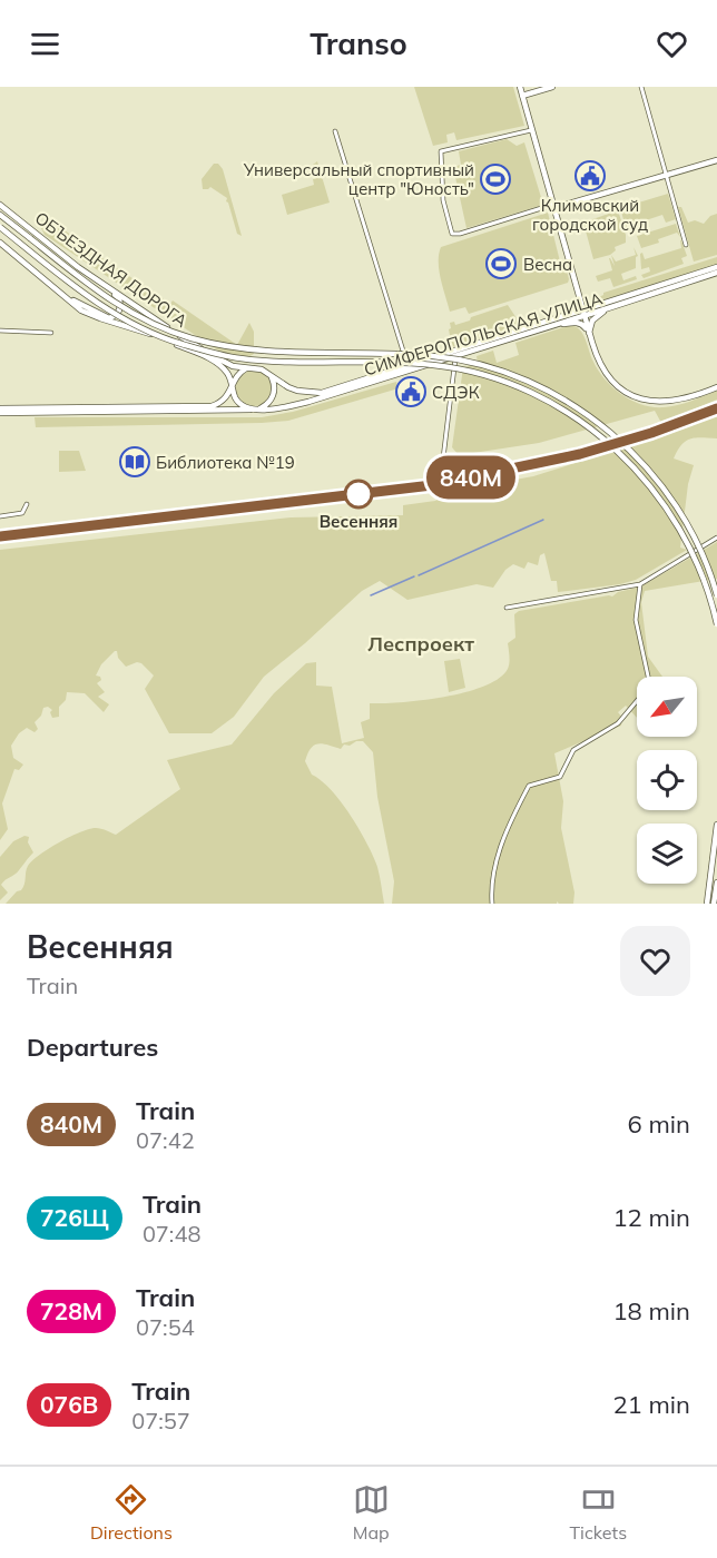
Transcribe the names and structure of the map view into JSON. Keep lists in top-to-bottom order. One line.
{"streets":{"main road":["ОБЪЕЗДНАЯ ДОРОГА","СИМФЕРОПОЛЬСКАЯ УЛИЦА"]},"crossings":[["ОБЪЕЗДНАЯ ДОРОГА","СИМФЕРОПОЛЬСКАЯ УЛИЦА"]],"districts":["Леспроект"],"places":{"public building":["Климовский городской суд","СДЭК"],"sports":["Универсальный спортивный центр \"Юность\"","Весна"],"library":["Библиотека №19"],"other":["Весенняя"]},"north":"bottom left","page":{"header":"Transo","on_map":"840М","heading":[["Весенняя","Train"],"Departures"],"list":[{"mark":"840М","name":"Train","note":"07:42","value":"6 min"},{"mark":"726Щ","name":"Train","note":"07:48","value":"12 min"},{"mark":"728М","name":"Train","note":"07:54","value":"18 min"},{"mark":"076В","name":"Train","note":"07:57","value":"21 min"}],"tabs":["Directions","Map","Tickets"]}}
